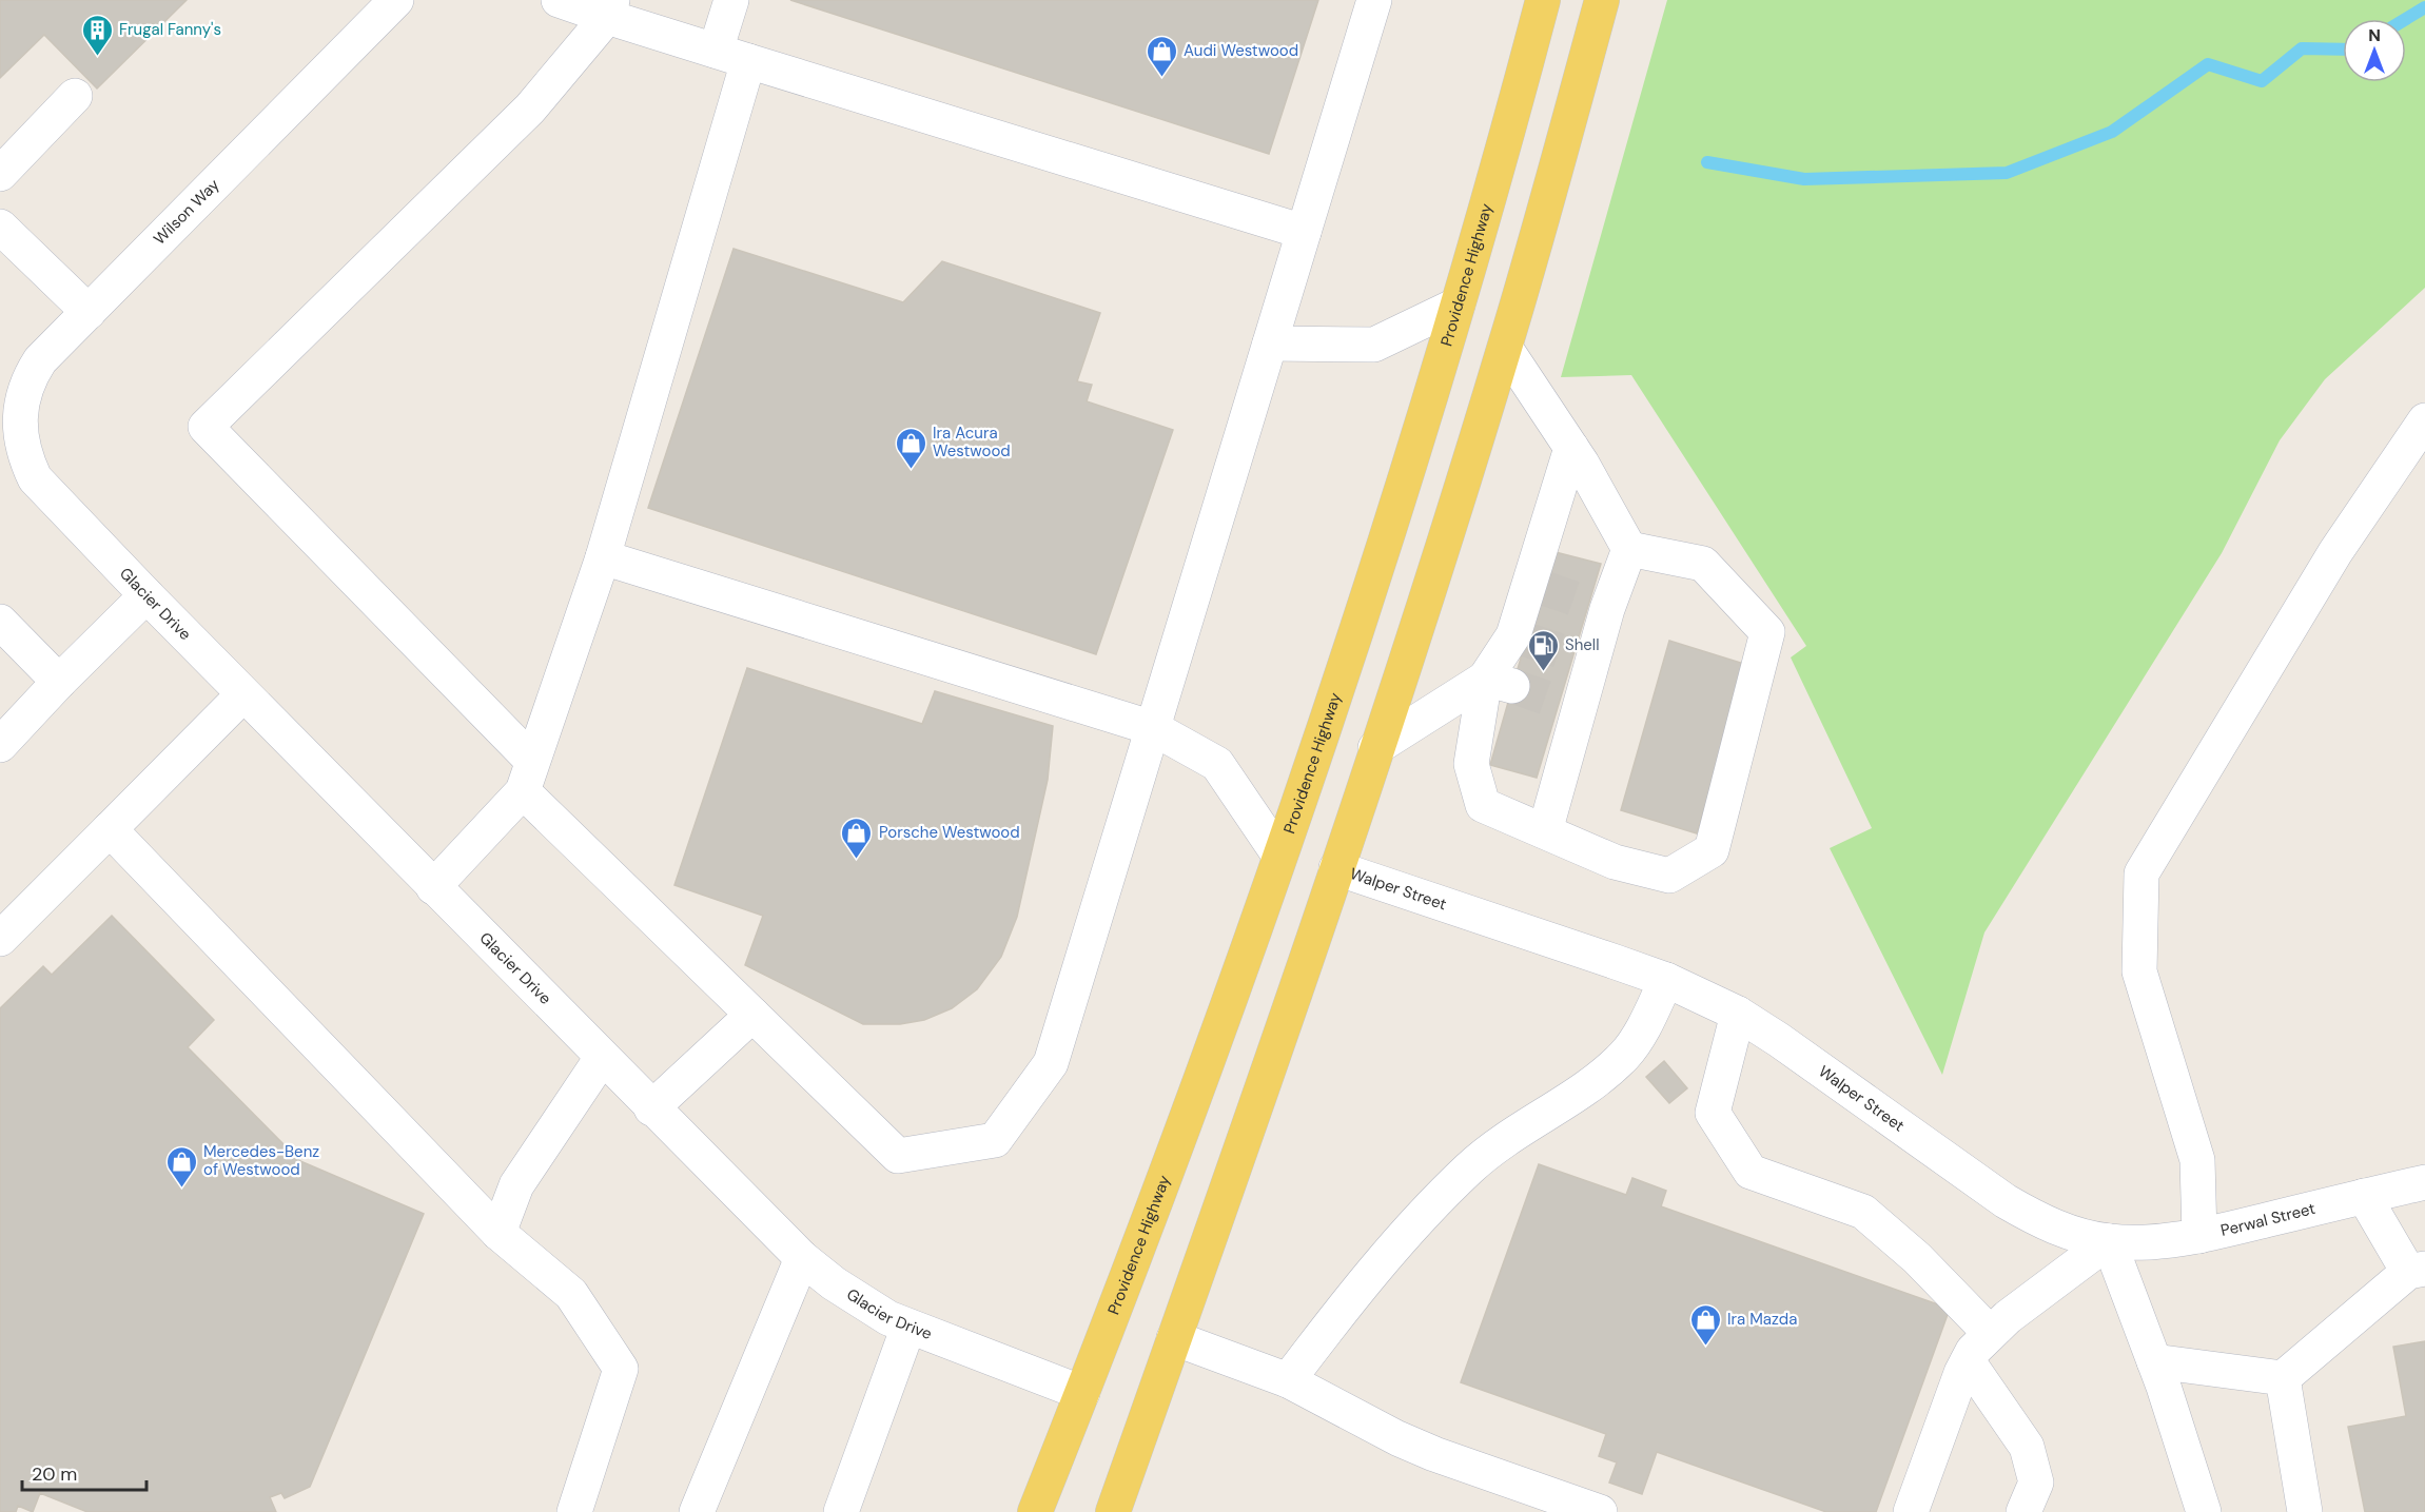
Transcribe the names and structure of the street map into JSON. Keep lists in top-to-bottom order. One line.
{"streets":{"main road":["Providence Highway"],"street":["Wilson Way","Glacier Drive","Walper Street","Perwal Street"]},"crossings":[["Wilson Way","Glacier Drive"],["Providence Highway","Glacier Drive"],["Walper Street","Perwal Street"]],"places":{"building":["Frugal Fanny's"],"shop":["Audi Westwood","Ira Acura Westwood","Porsche Westwood","Mercedes-Benz of Westwood","Ira Mazda"],"fuel station":["Shell"]},"scale_bar":"20 m","north":"top"}
